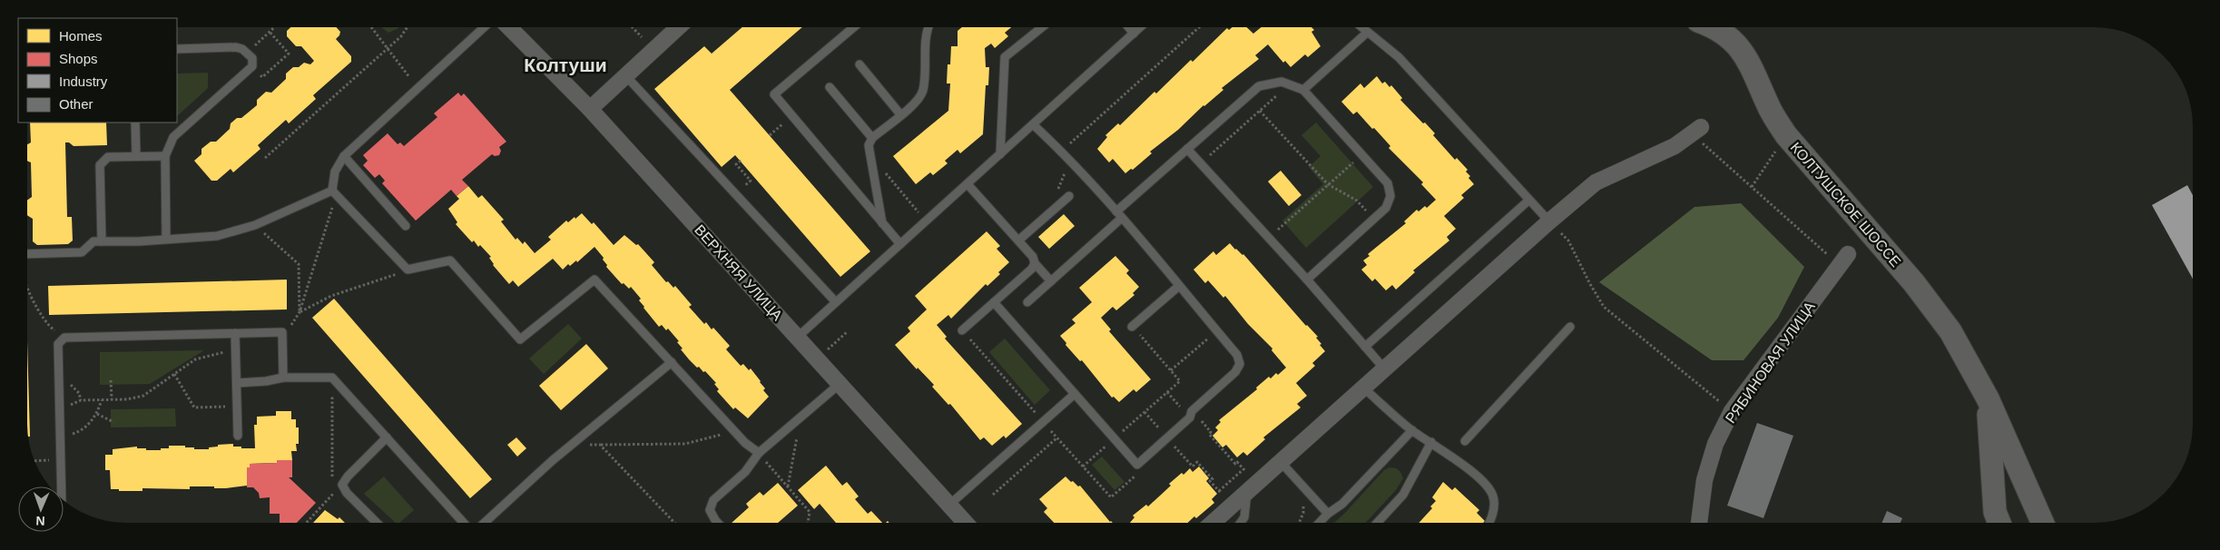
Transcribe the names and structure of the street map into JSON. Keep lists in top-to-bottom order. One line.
{"streets":{"main road":["КОЛТУШСКОЕ ШОССЕ"],"street":["ВЕРХНЯЯ УЛИЦА","РЯБИНОВАЯ УЛИЦА"]},"districts":["Колтуши"],"legend":["Homes","Shops","Industry","Other"],"north":"bottom"}
